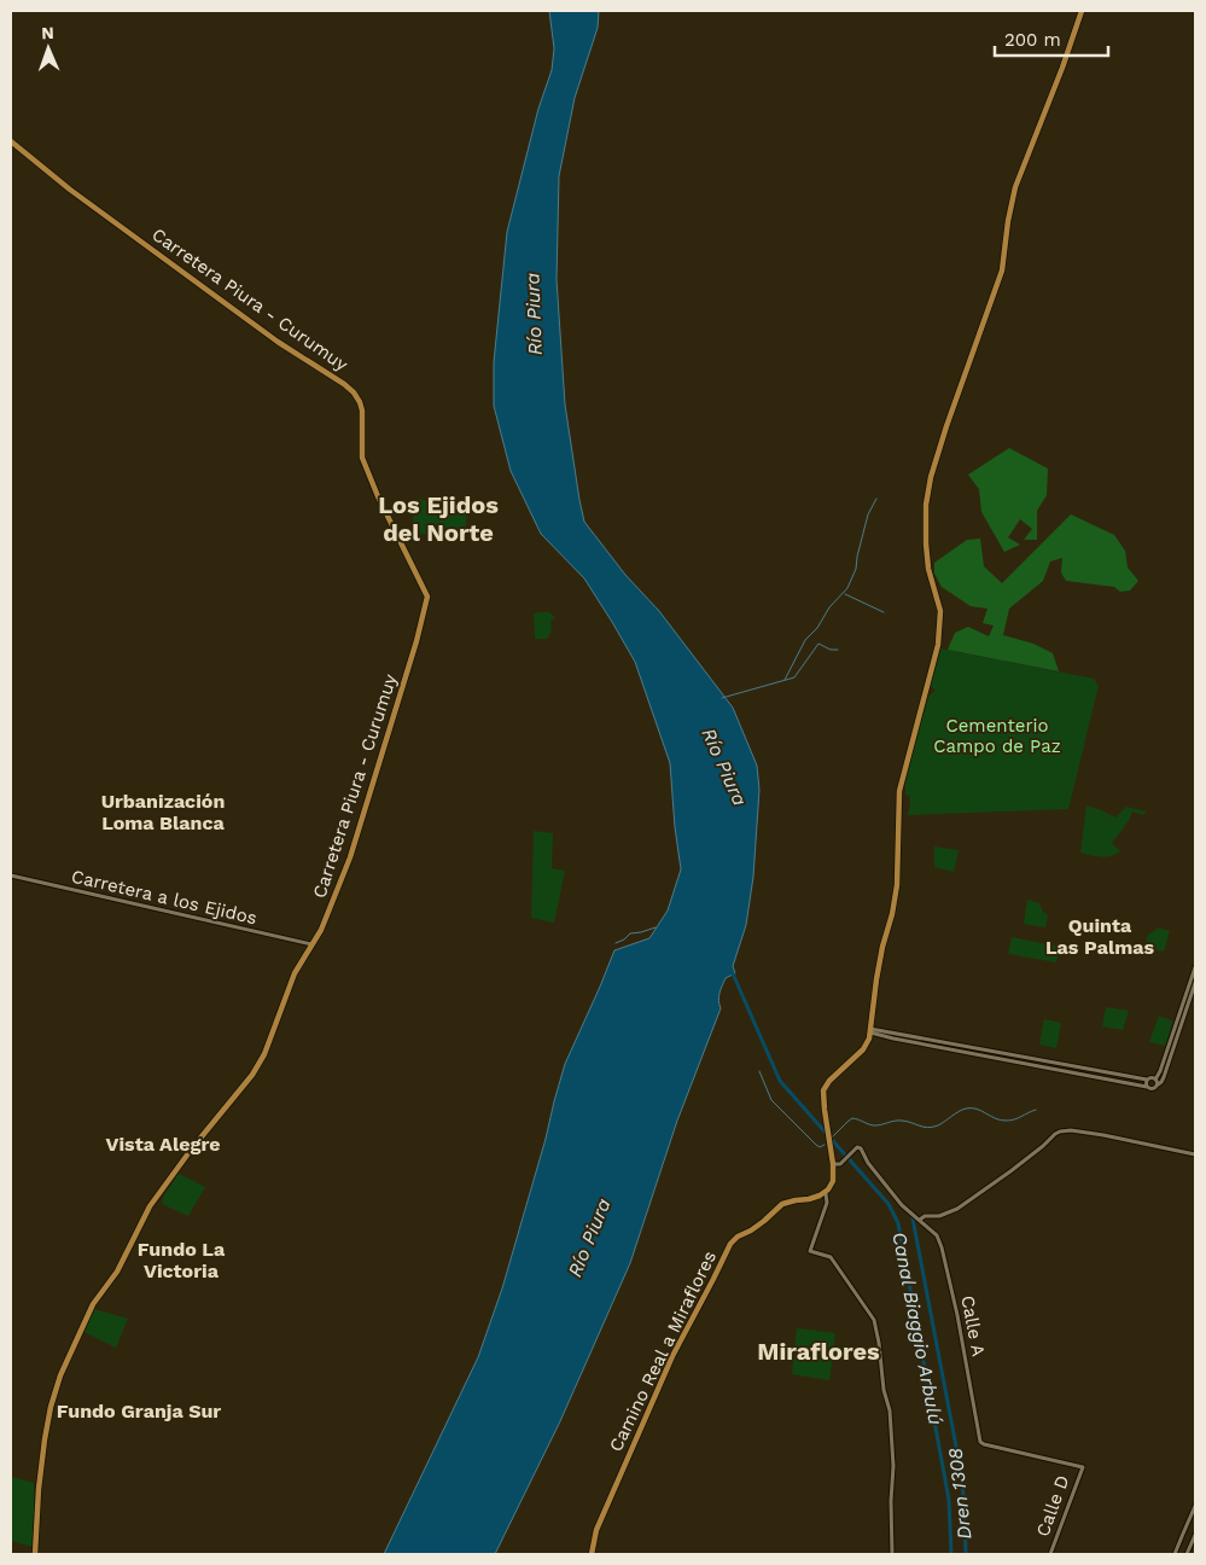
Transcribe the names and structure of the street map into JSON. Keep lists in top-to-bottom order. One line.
{"streets":{"main road":["Carretera Piura - Curumuy","Camino Real a Miraflores"],"street":["Carretera a los Ejidos","Calle A","Calle D"]},"crossings":[["Carretera Piura - Curumuy","Carretera a los Ejidos"],["Calle A","Calle D"]],"districts":["Los Ejidos del Norte","Urbanización Loma Blanca","Quinta Las Palmas","Vista Alegre","Fundo La Victoria","Miraflores","Fundo Granja Sur"],"water":["Río Piura","Canal Biaggio Arbulú","Dren 1308"],"parks":["Cementerio Campo de Paz"],"scale_bar":"200 m","north":"top"}
